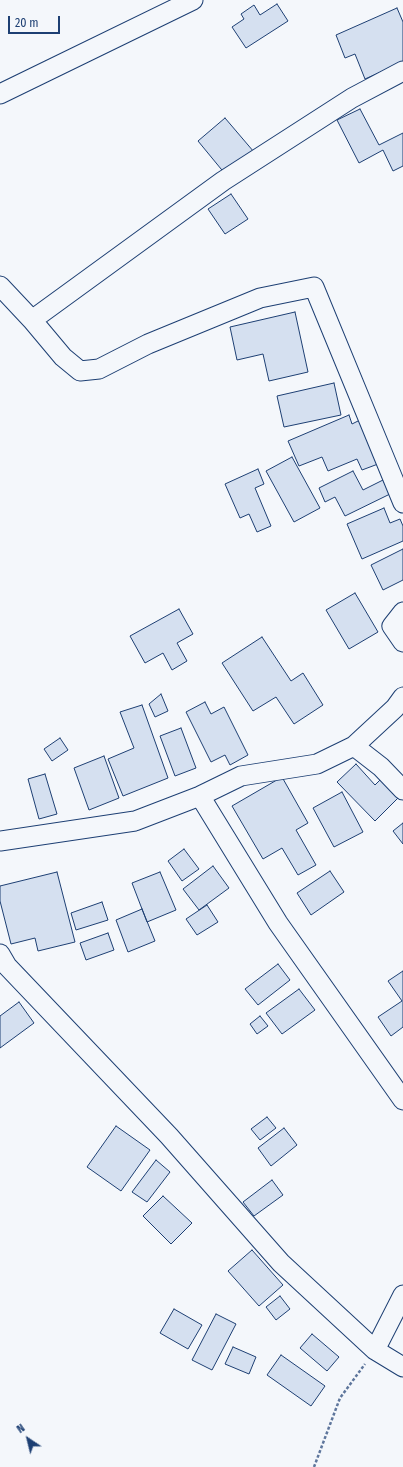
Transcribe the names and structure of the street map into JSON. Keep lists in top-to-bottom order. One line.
{"scale_bar":"20 m","north":"top left"}
